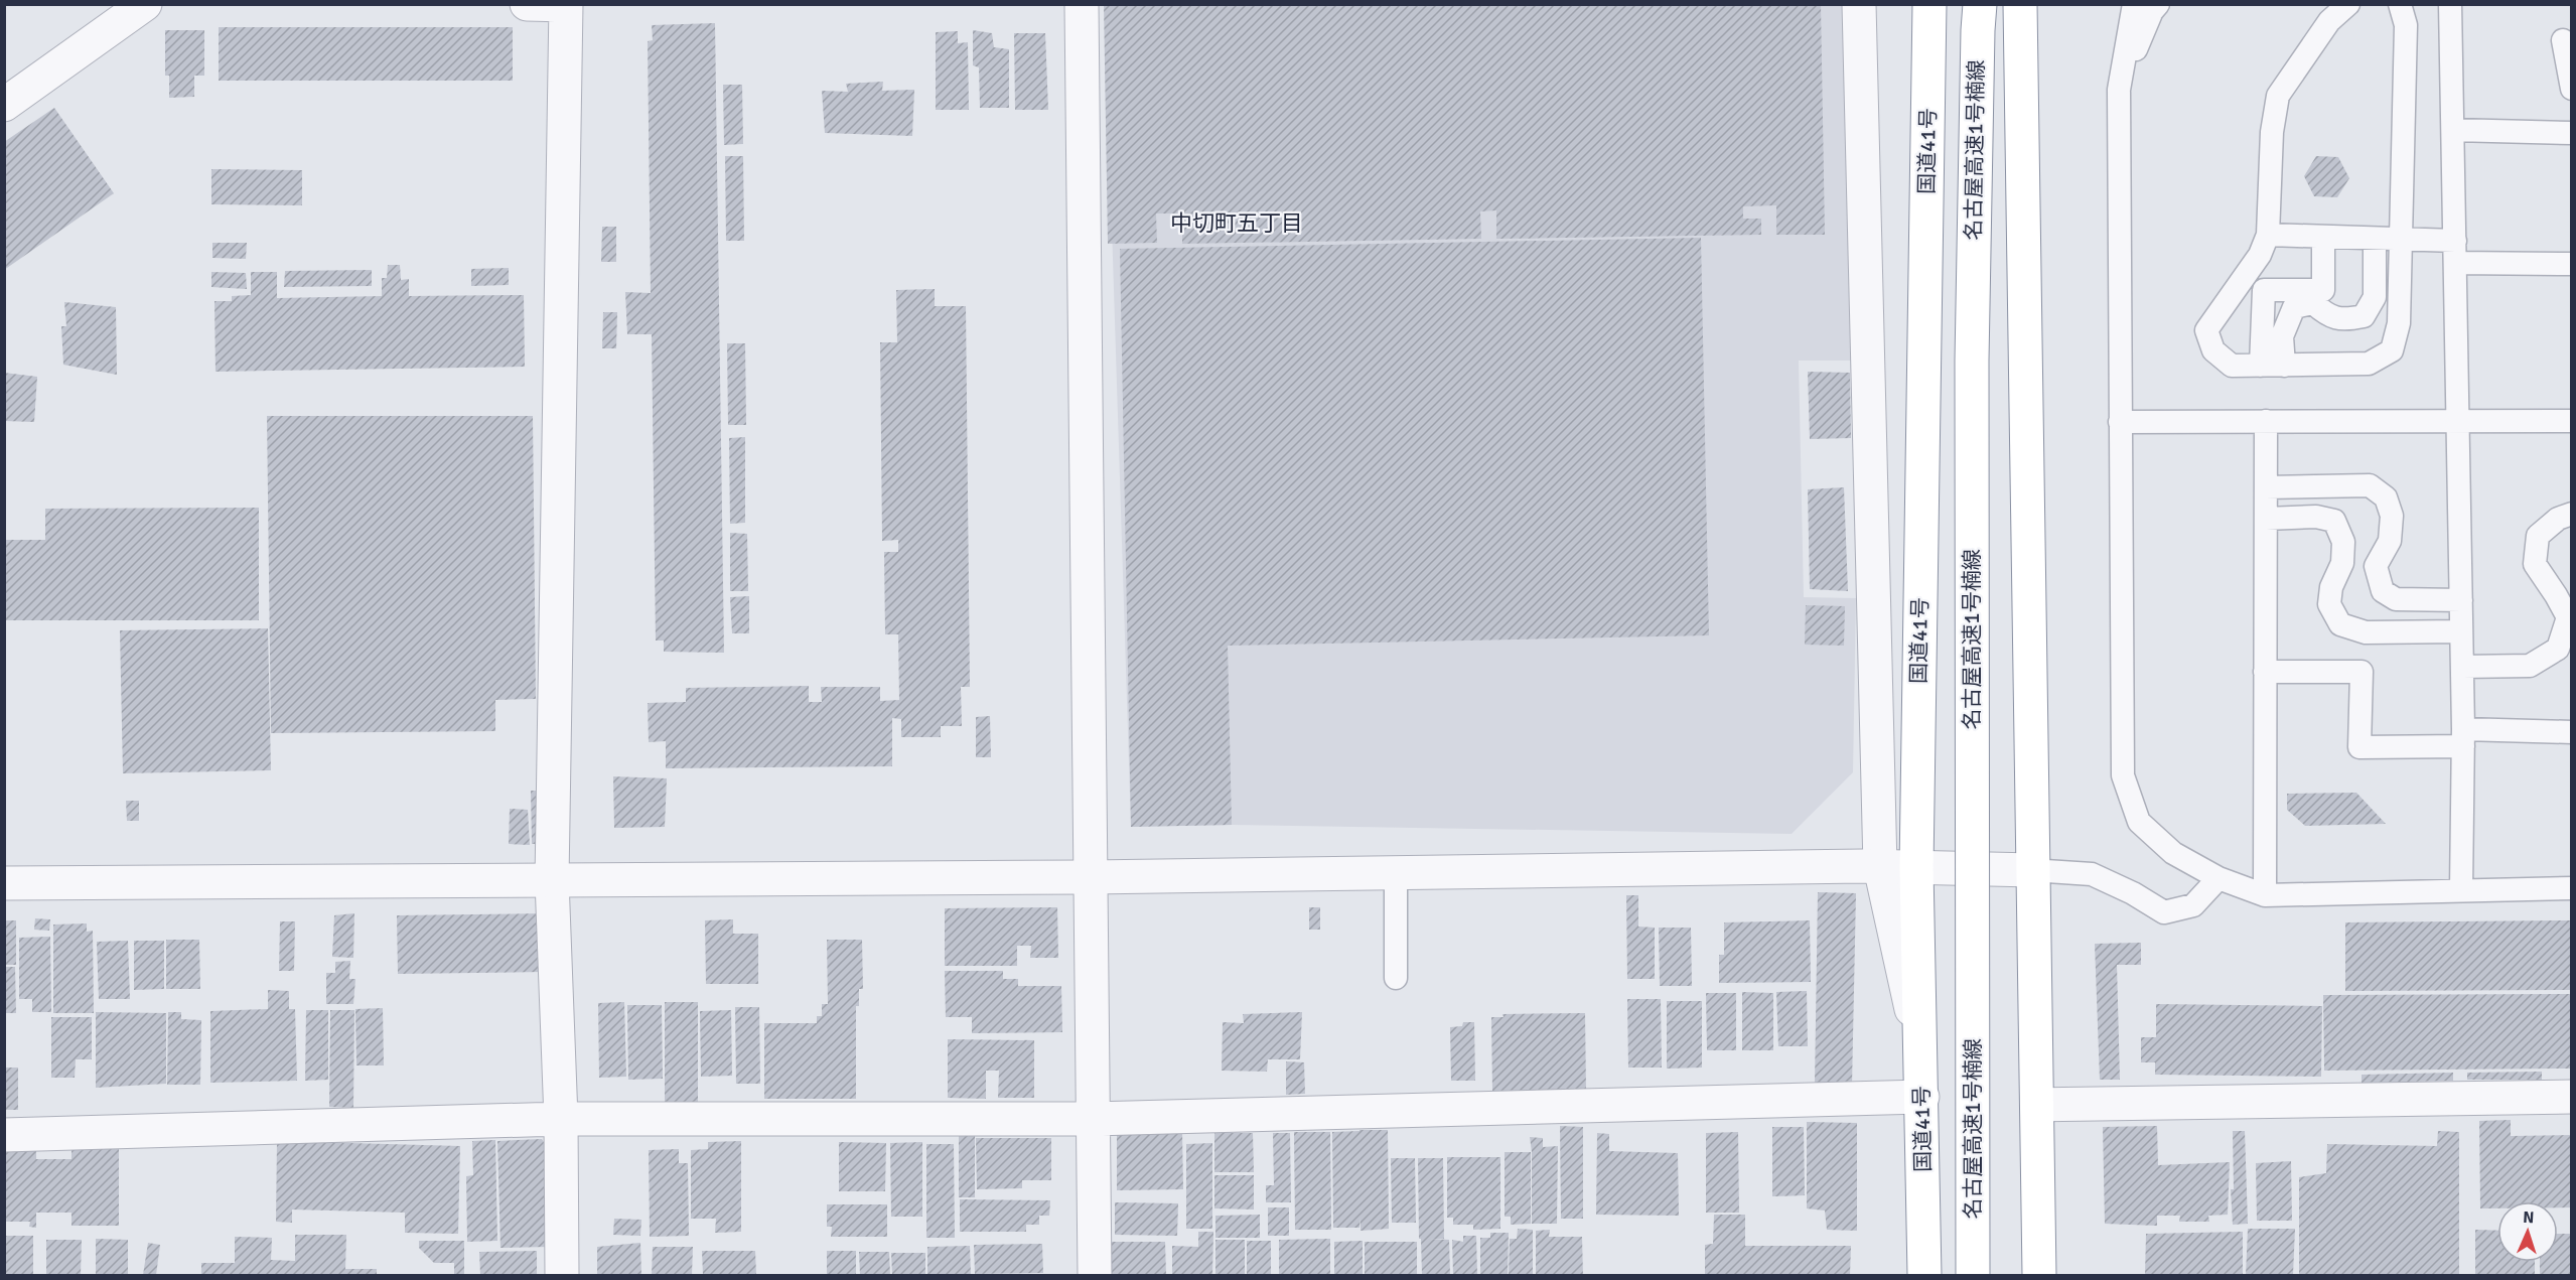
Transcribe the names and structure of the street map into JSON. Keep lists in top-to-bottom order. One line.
{"streets":{"highway":["名古屋高速1号楠線","国道41号"]},"districts":["中切町五丁目"],"north":"top"}
